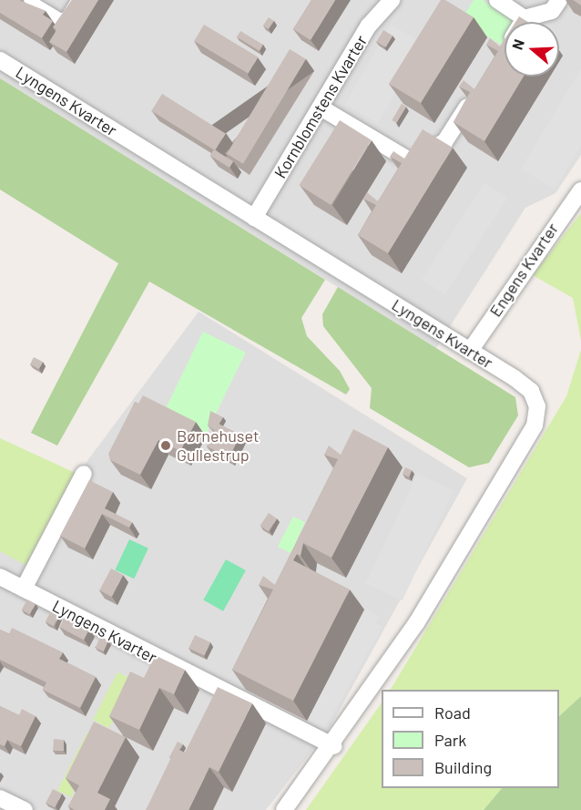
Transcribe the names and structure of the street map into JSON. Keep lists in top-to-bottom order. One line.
{"streets":{"street":["Lyngens Kvarter","Kornblomstens Kvarter","Engens Kvarter"]},"crossings":[["Lyngens Kvarter","Kornblomstens Kvarter"],["Lyngens Kvarter","Engens Kvarter"]],"places":["Børnehuset Gullestrup"],"legend":["Road","Park","Building"],"north":"left"}
